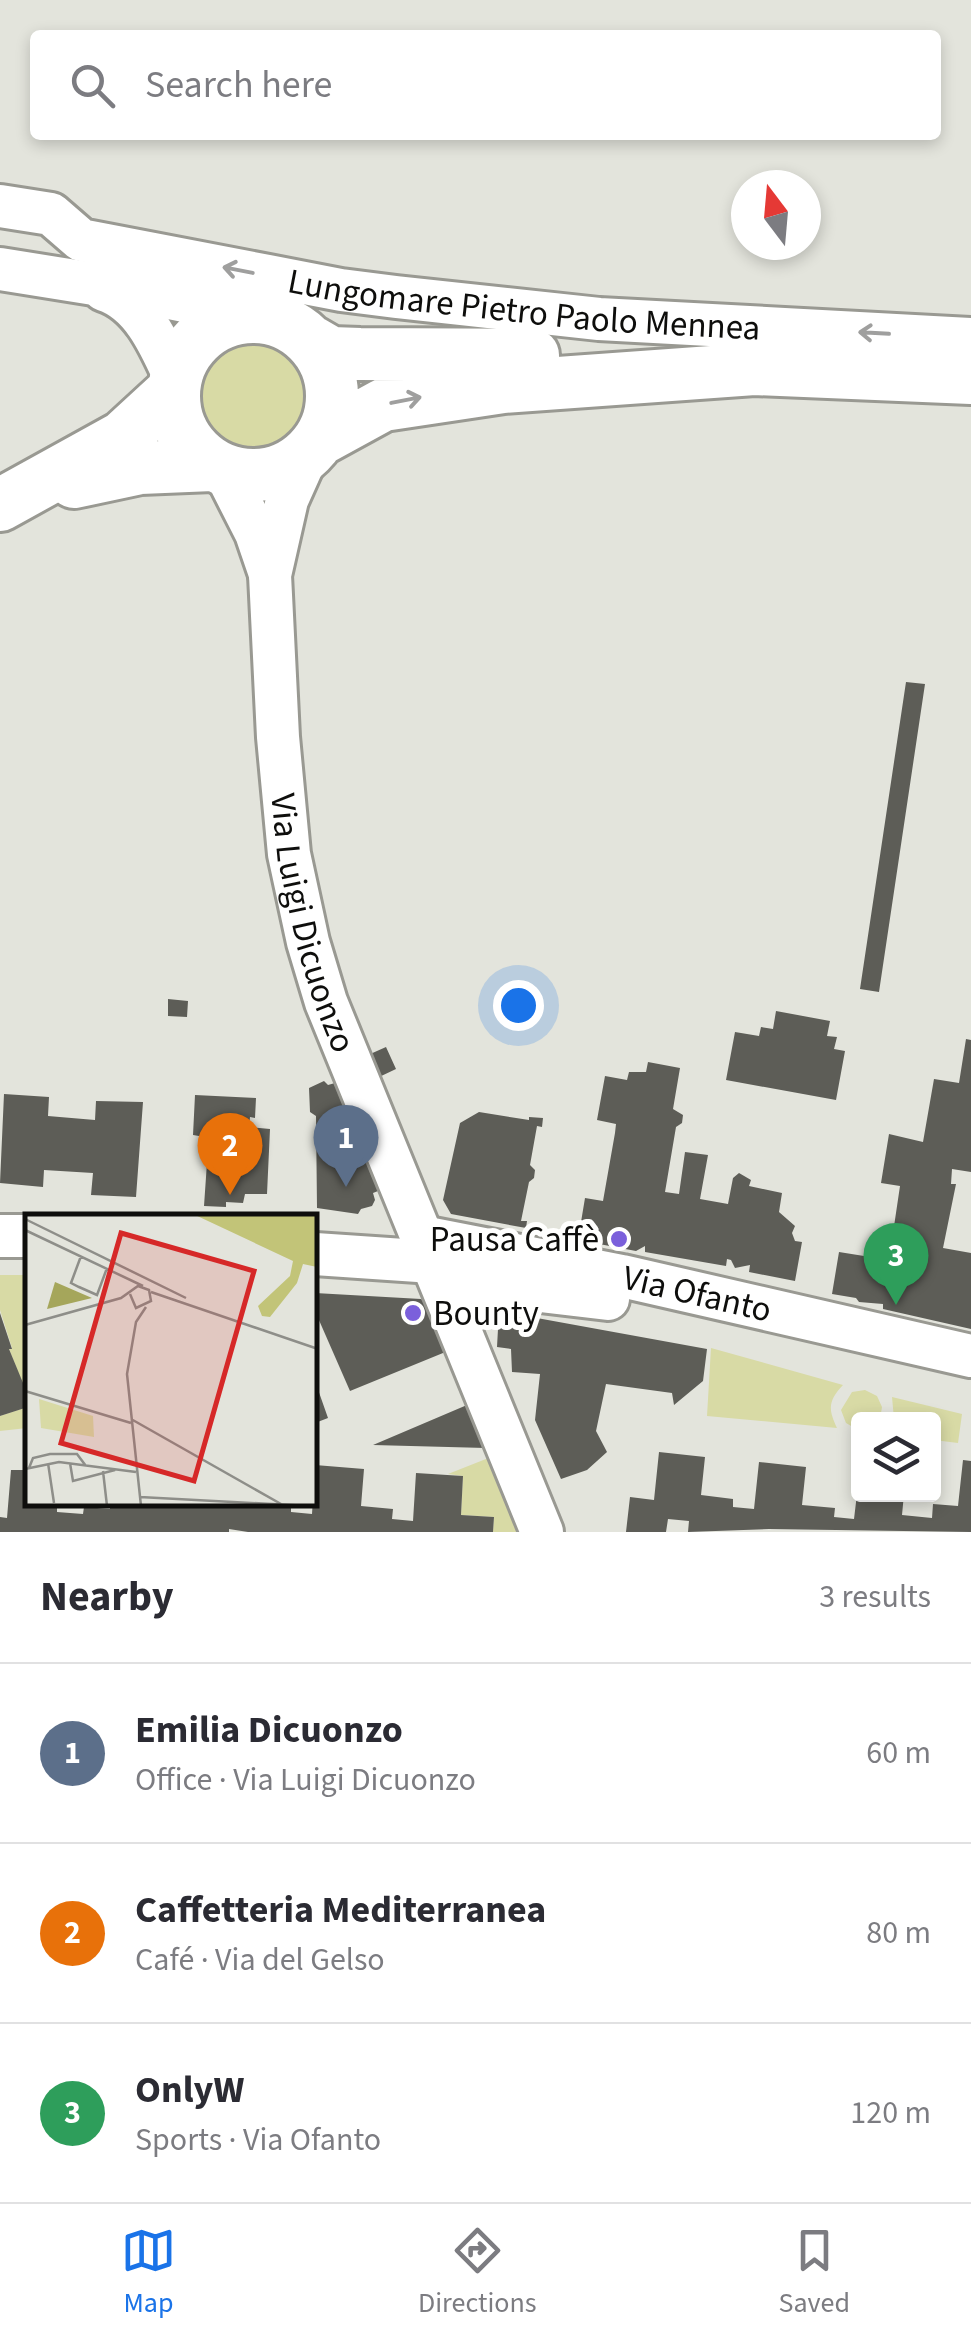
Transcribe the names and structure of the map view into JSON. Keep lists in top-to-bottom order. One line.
{"streets":{"main road":["Lungomare Pietro Paolo Mennea"],"street":["Via Luigi Dicuonzo","Via Ofanto"]},"crossings":[["Lungomare Pietro Paolo Mennea","Via Luigi Dicuonzo"],["Via Luigi Dicuonzo","Via Ofanto"]],"places":["Pausa Caffè","Bounty"],"north":"top","page":{"search":"Search here","pins":["1","2","3"],"heading":["Nearby","3 results"],"list":[{"mark":"1","name":"Emilia Dicuonzo","note":"Office · Via Luigi Dicuonzo","value":"60 m"},{"mark":"2","name":"Caffetteria Mediterranea","note":"Café · Via del Gelso","value":"80 m"},{"mark":"3","name":"OnlyW","note":"Sports · Via Ofanto","value":"120 m"}],"nav":["Map","Directions","Saved"]}}
